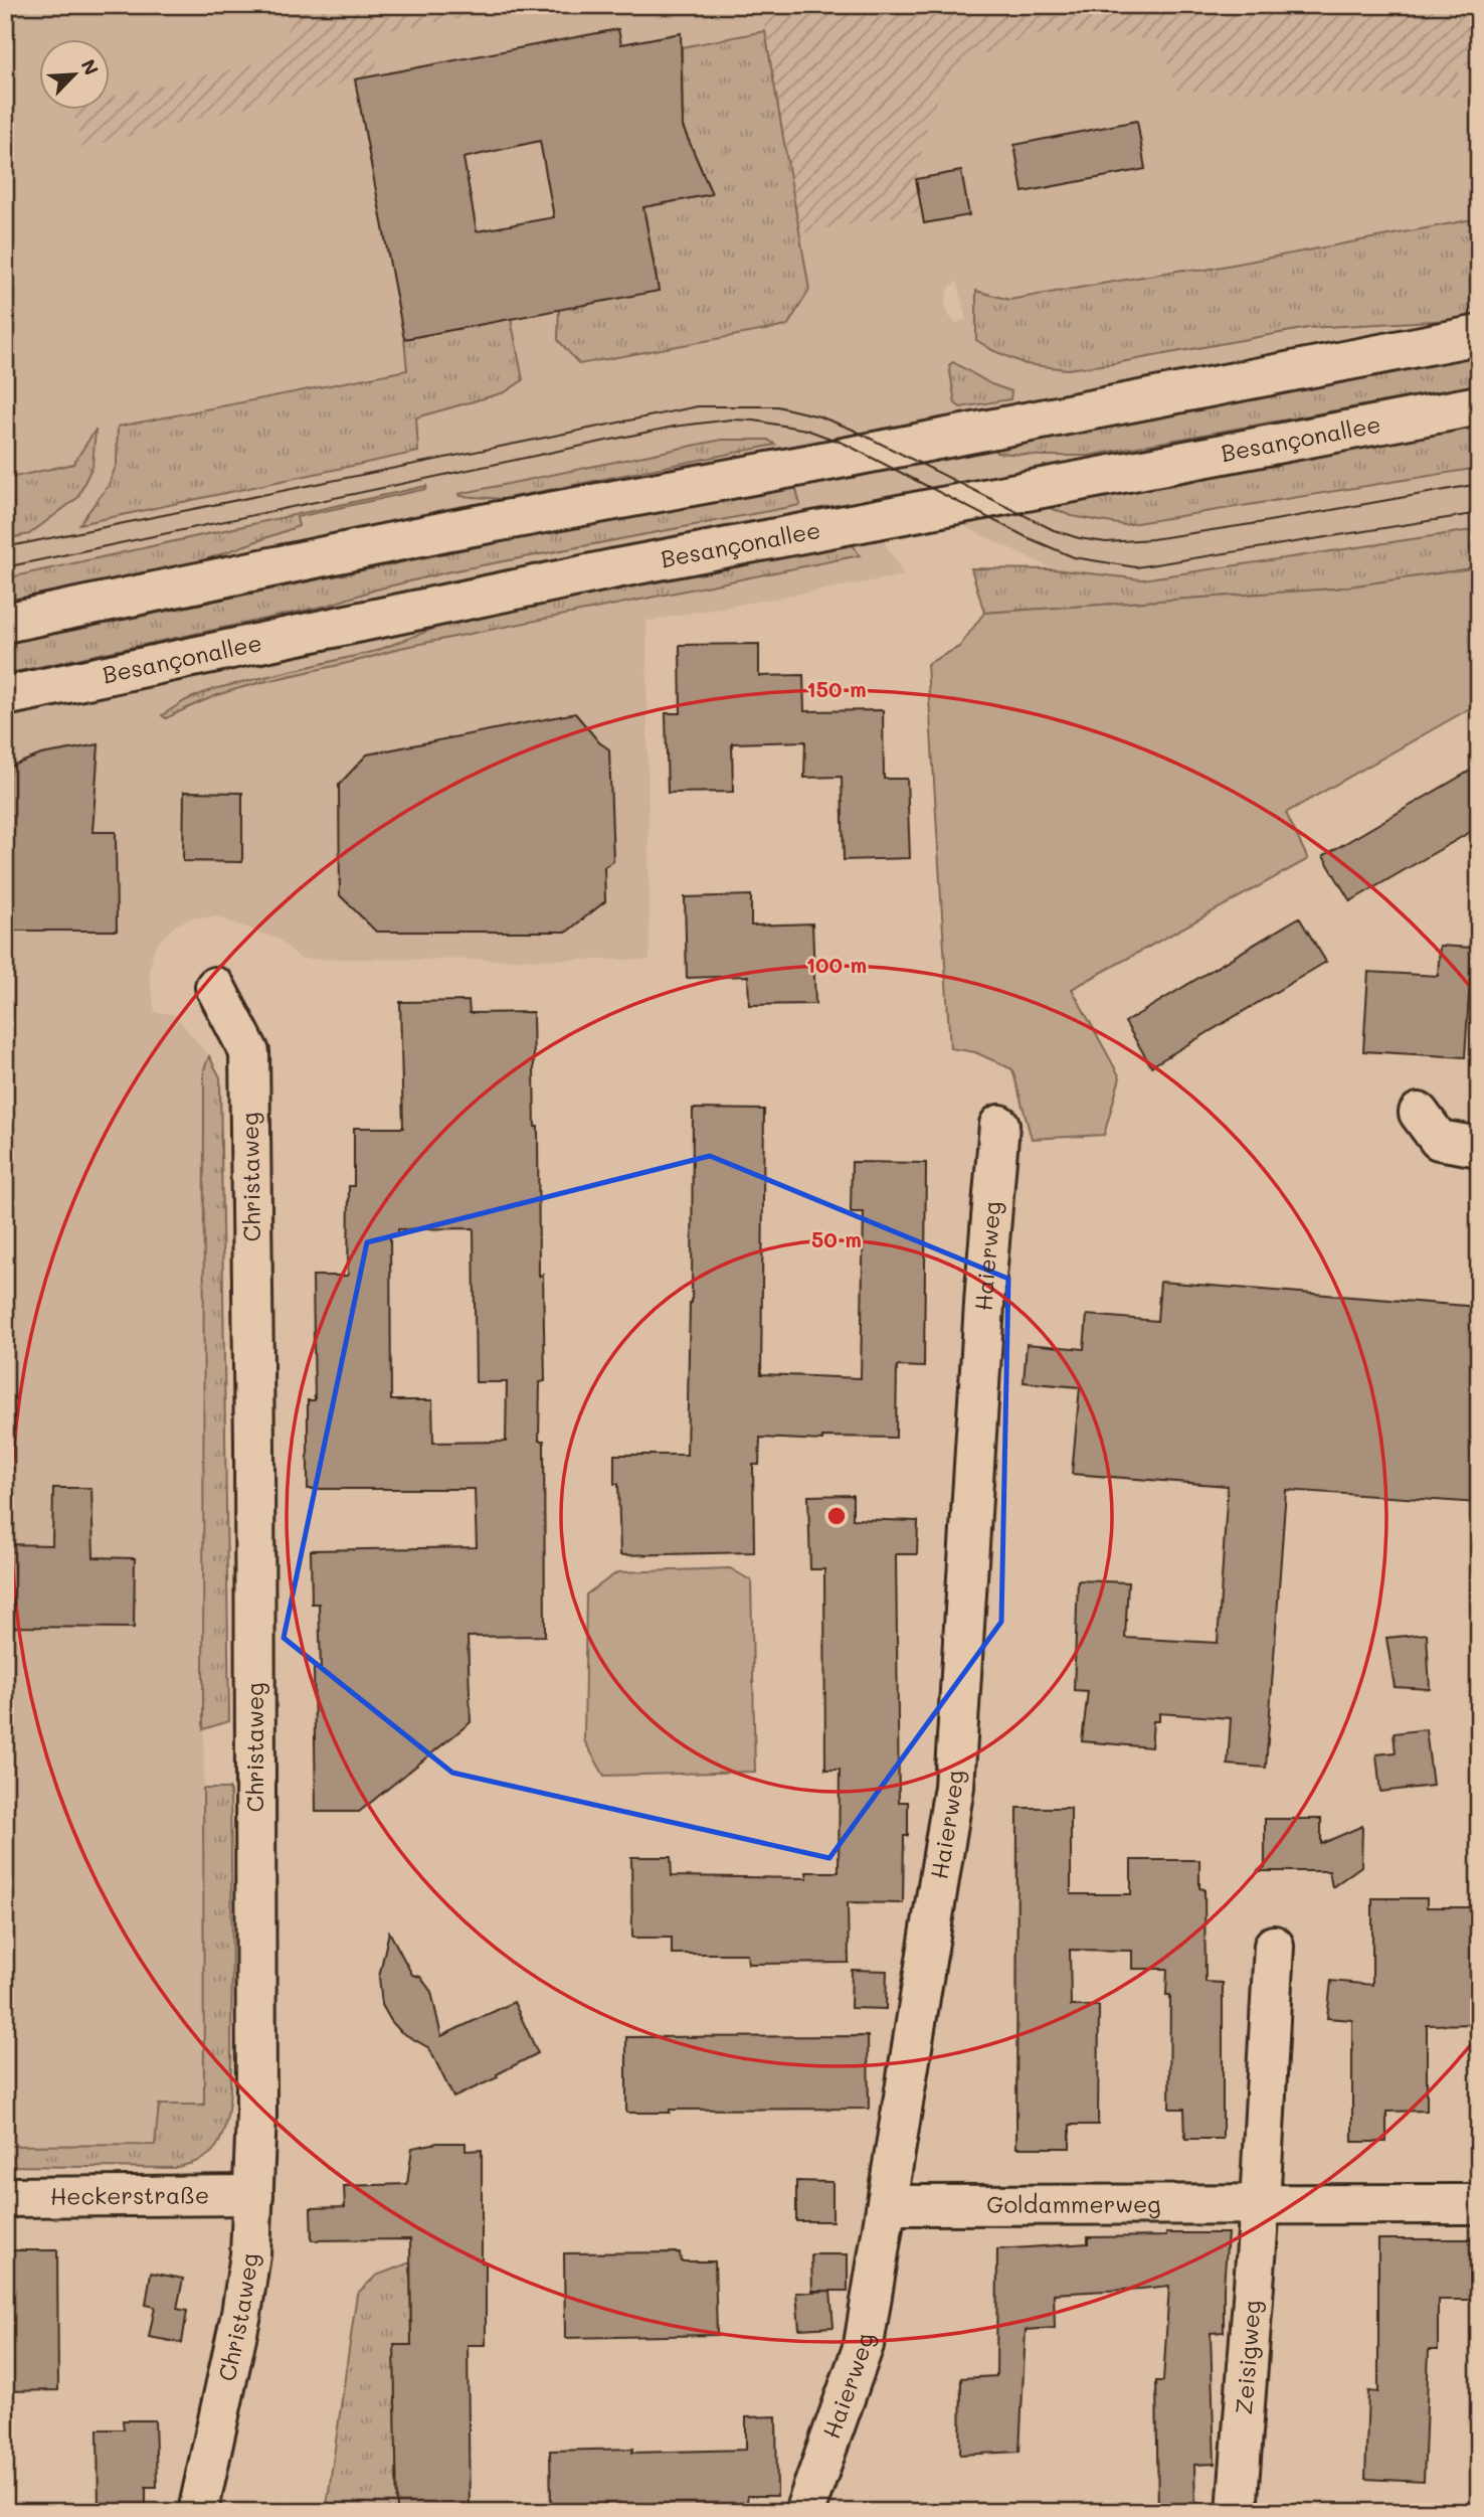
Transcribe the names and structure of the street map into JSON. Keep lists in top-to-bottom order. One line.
{"streets":{"street":["Besançonallee","Christaweg","Haierweg","Heckerstraße","Goldammerweg","Zeisigweg"]},"crossings":[["Christaweg","Heckerstraße"],["Haierweg","Goldammerweg"],["Goldammerweg","Zeisigweg"]],"north":"top right","rings":["150 m","100 m","50 m"]}
